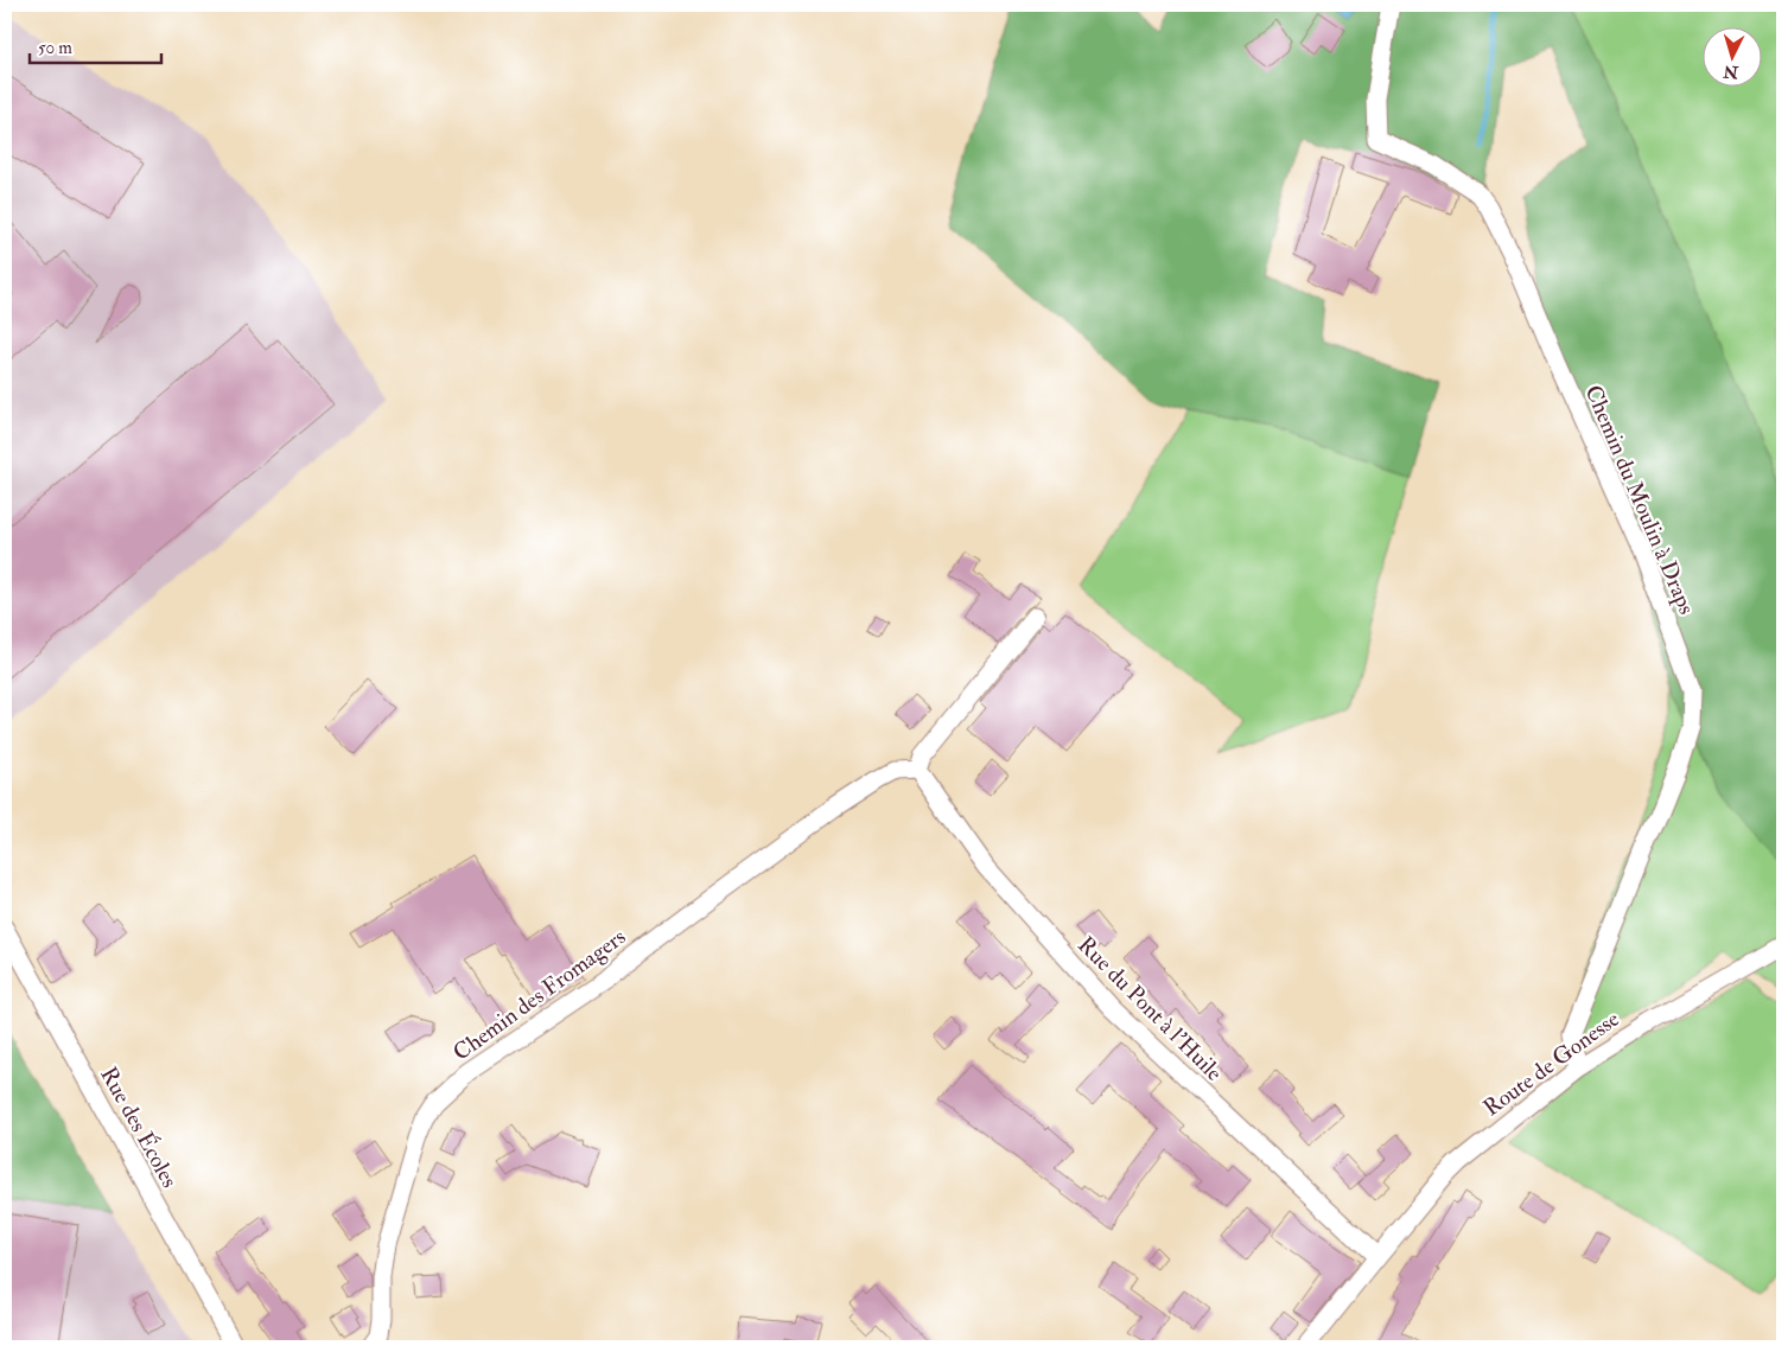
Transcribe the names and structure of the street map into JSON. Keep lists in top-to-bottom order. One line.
{"streets":{"street":["Chemin du Moulin à Draps","Chemin des Fromagers","Rue du Pont à l'Huile","Route de Gonesse","Rue des Écoles"]},"crossings":[["Chemin du Moulin à Draps","Route de Gonesse"],["Chemin des Fromagers","Rue du Pont à l'Huile"],["Rue du Pont à l'Huile","Route de Gonesse"]],"scale_bar":"50 m","north":"bottom"}
